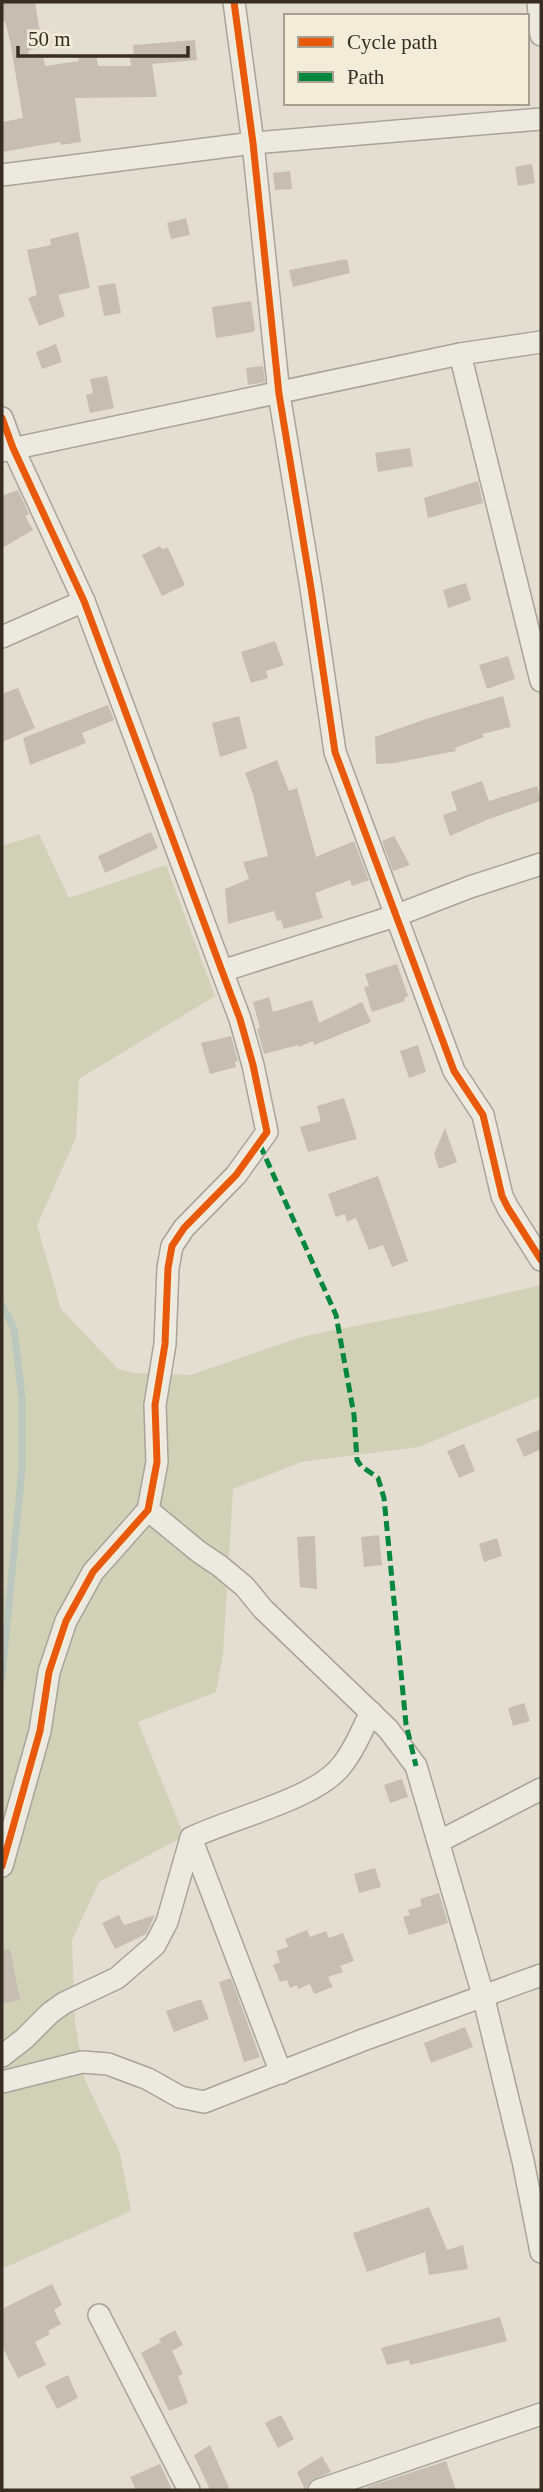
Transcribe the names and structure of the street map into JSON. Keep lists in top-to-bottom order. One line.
{"legend":["Cycle path","Path"],"scale_bar":"50 m"}
